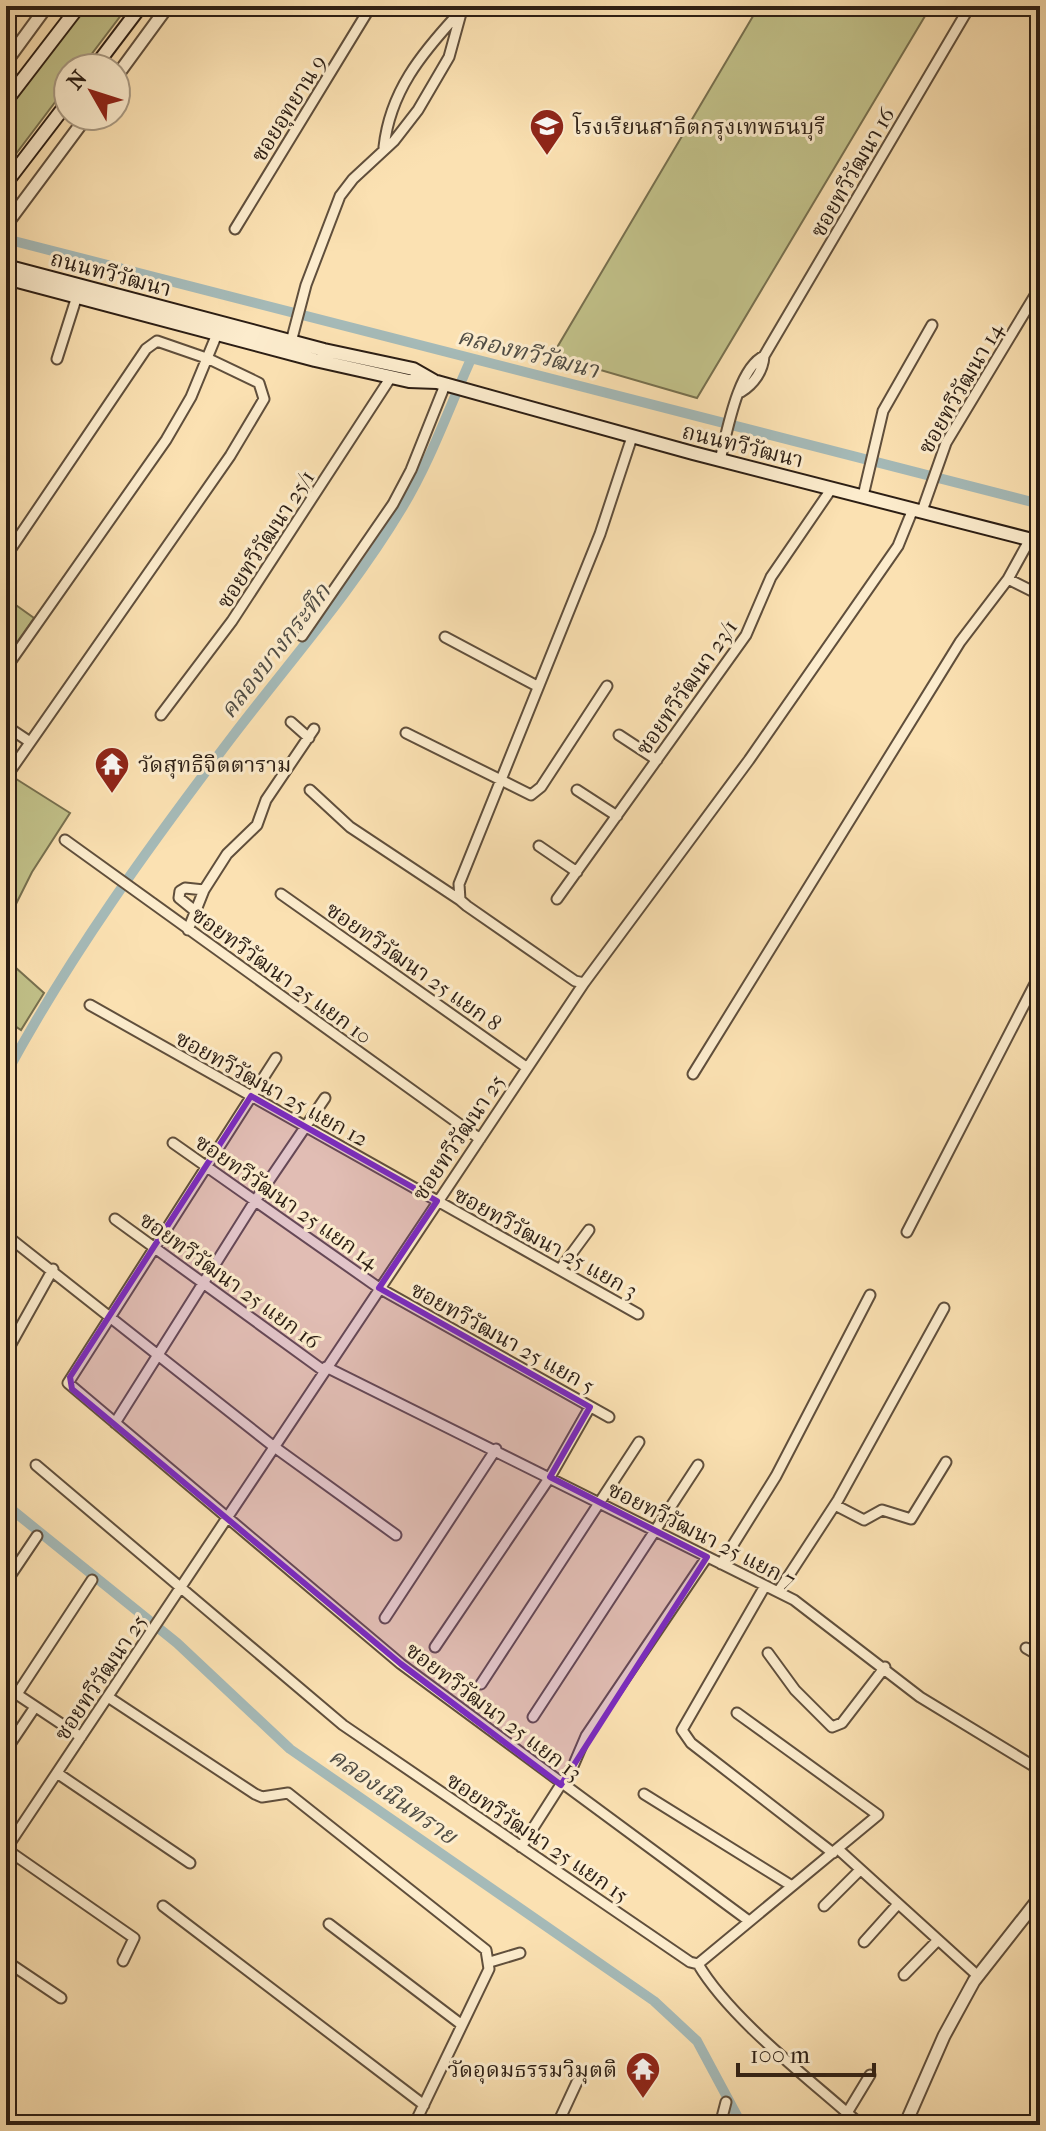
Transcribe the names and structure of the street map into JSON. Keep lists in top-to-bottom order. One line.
{"streets":{"main road":["ถนนทวีวัฒนา"],"street":["ซอยอุทยาน 9","ซอยทวีวัฒนา 16","ซอยทวีวัฒนา 14","ซอยทวีวัฒนา 25/1","ซอยทวีวัฒนา 23/1","ซอยทวีวัฒนา 25 แยก 8","ซอยทวีวัฒนา 25 แยก 10","ซอยทวีวัฒนา 25 แยก 12","ซอยทวีวัฒนา 25","ซอยทวีวัฒนา 25 แยก 14","ซอยทวีวัฒนา 25 แยก 3","ซอยทวีวัฒนา 25 แยก 16","ซอยทวีวัฒนา 25 แยก 5","ซอยทวีวัฒนา 25 แยก 7","ซอยทวีวัฒนา 25 แยก 13","ซอยทวีวัฒนา 25 แยก 15"]},"crossings":[["ซอยทวีวัฒนา 16","ถนนทวีวัฒนา"],["ถนนทวีวัฒนา","ซอยทวีวัฒนา 14"],["ถนนทวีวัฒนา","ซอยทวีวัฒนา 25/1"],["ถนนทวีวัฒนา","ซอยทวีวัฒนา 23/1"],["ซอยทวีวัฒนา 14","ซอยทวีวัฒนา 25"],["ซอยทวีวัฒนา 25 แยก 8","ซอยทวีวัฒนา 25"],["ซอยทวีวัฒนา 25 แยก 10","ซอยทวีวัฒนา 25"],["ซอยทวีวัฒนา 25 แยก 12","ซอยทวีวัฒนา 25"],["ซอยทวีวัฒนา 25 แยก 12","ซอยทวีวัฒนา 25 แยก 3"],["ซอยทวีวัฒนา 25","ซอยทวีวัฒนา 25 แยก 14"],["ซอยทวีวัฒนา 25","ซอยทวีวัฒนา 25 แยก 3"],["ซอยทวีวัฒนา 25","ซอยทวีวัฒนา 25 แยก 16"],["ซอยทวีวัฒนา 25","ซอยทวีวัฒนา 25 แยก 5"],["ซอยทวีวัฒนา 25","ซอยทวีวัฒนา 25 แยก 7"],["ซอยทวีวัฒนา 25","ซอยทวีวัฒนา 25 แยก 13"],["ซอยทวีวัฒนา 25","ซอยทวีวัฒนา 25 แยก 15"],["ซอยทวีวัฒนา 25 แยก 14","ซอยทวีวัฒนา 25 แยก 5"],["ซอยทวีวัฒนา 25 แยก 16","ซอยทวีวัฒนา 25 แยก 7"]],"water":["คลองทวีวัฒนา","คลองบางกระทึก","คลองเนินทราย"],"places":{"school or university":["โรงเรียนสาธิตกรุงเทพธนบุรี"],"temple":["วัดสุทธิจิตตาราม","วัดอุดมธรรมวิมุตติ"]},"scale_bar":"100 m","north":"top left"}
